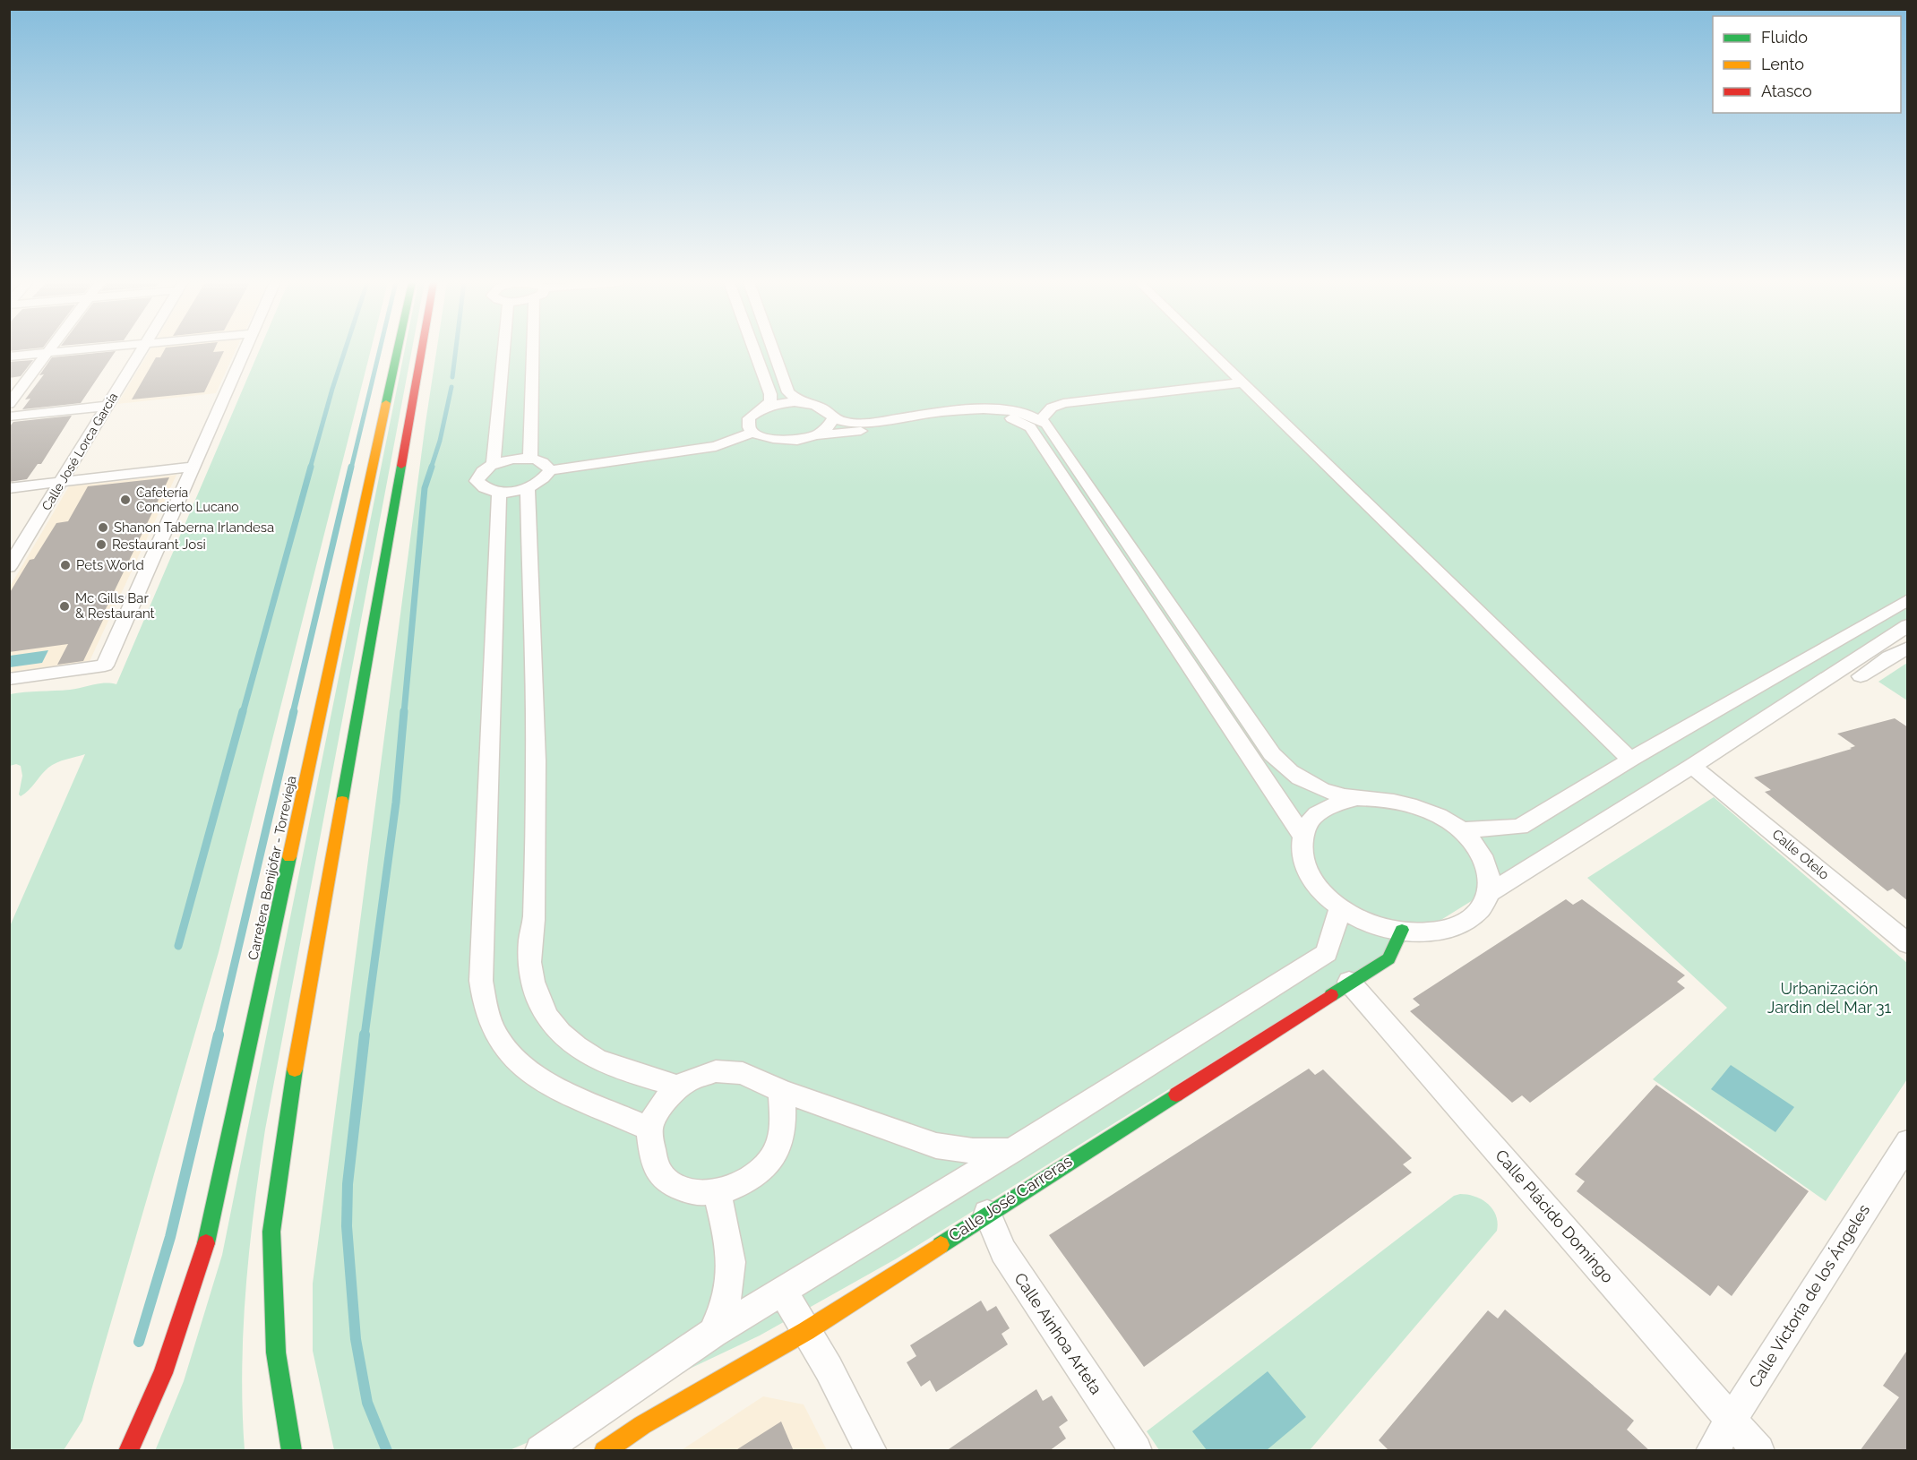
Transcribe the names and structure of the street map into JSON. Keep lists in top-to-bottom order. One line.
{"streets":{"main road":["Carretera Benijófar - Torrevieja","Calle José Carreras"],"street":["Calle José Lorca García","Calle Otelo","Calle Plácido Domingo","Calle Victoria de los Ángeles","Calle Ainhoa Arteta"]},"crossings":[["Calle José Carreras","Calle Plácido Domingo"],["Calle José Carreras","Calle Ainhoa Arteta"],["Calle Plácido Domingo","Calle Victoria de los Ángeles"]],"parks":["Urbanización Jardin del Mar 31"],"places":["Cafetería Concierto Lucano","Shanon Taberna Irlandesa","Restaurant Josi","Pets World","Mc Gills Bar & Restaurant"],"legend":["Fluido","Lento","Atasco"]}
